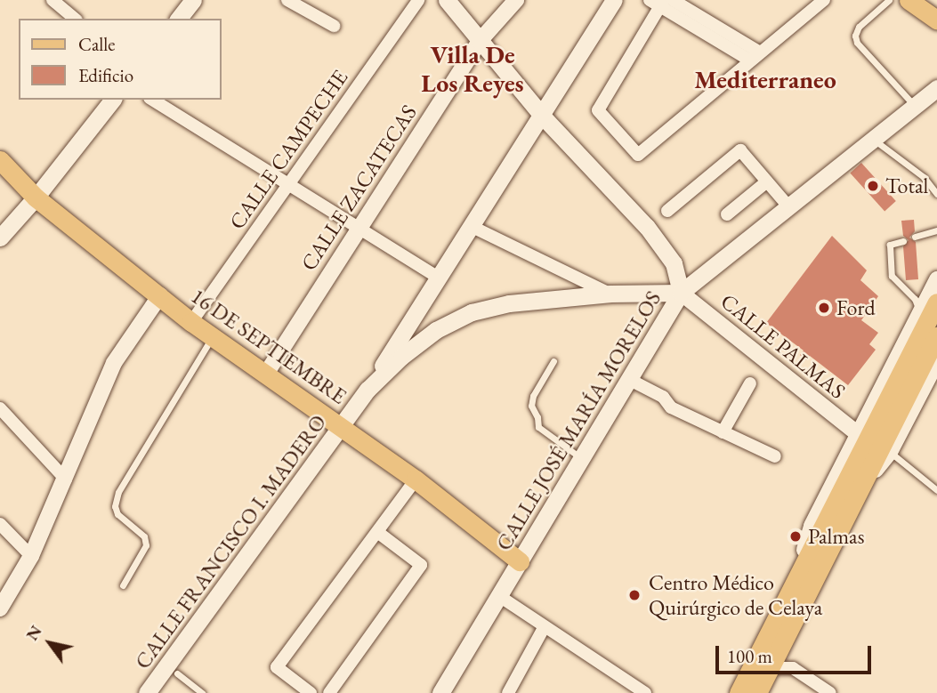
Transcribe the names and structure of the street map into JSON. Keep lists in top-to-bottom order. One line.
{"streets":{"main road":["16 DE SEPTIEMBRE","CALLE JOSÉ MARÍA MORELOS","CALLE FRANCISCO I. MADERO"],"street":["CALLE CAMPECHE","CALLE ZACATECAS","CALLE PALMAS"]},"crossings":[["CALLE CAMPECHE","16 DE SEPTIEMBRE"],["CALLE ZACATECAS","16 DE SEPTIEMBRE"],["16 DE SEPTIEMBRE","CALLE JOSÉ MARÍA MORELOS"],["16 DE SEPTIEMBRE","CALLE FRANCISCO I. MADERO"],["CALLE PALMAS","CALLE JOSÉ MARÍA MORELOS"],["CALLE PALMAS","CALLE FRANCISCO I. MADERO"],["CALLE JOSÉ MARÍA MORELOS","CALLE FRANCISCO I. MADERO"]],"districts":["Villa De Los Reyes","Mediterraneo"],"places":["Total","Ford","Palmas","Centro Médico Quirúrgico de Celaya"],"legend":["Calle","Edificio"],"scale_bar":"100 m","north":"top left"}
